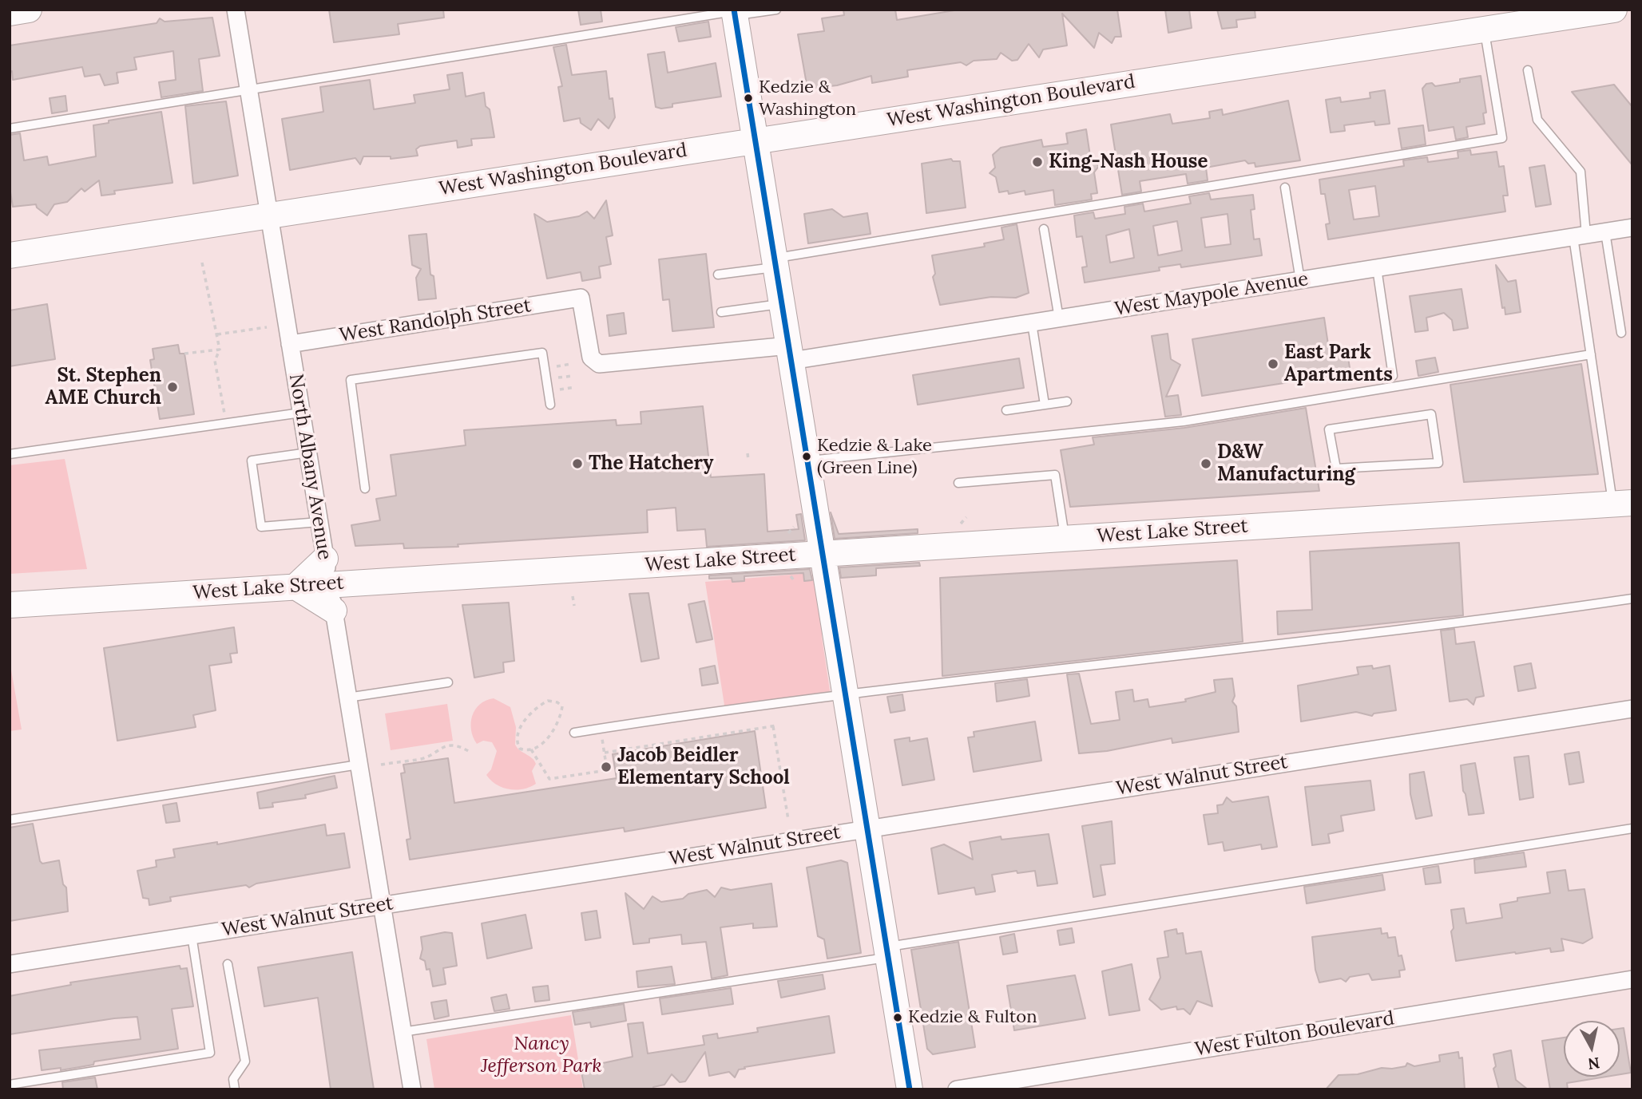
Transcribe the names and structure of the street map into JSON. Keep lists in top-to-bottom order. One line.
{"streets":{"main road":["West Washington Boulevard","West Lake Street"],"street":["West Maypole Avenue","West Randolph Street","North Albany Avenue","West Walnut Street","West Fulton Boulevard"]},"crossings":[["West Washington Boulevard","North Albany Avenue"],["West Maypole Avenue","West Randolph Street"],["West Randolph Street","North Albany Avenue"],["North Albany Avenue","West Lake Street"],["North Albany Avenue","West Walnut Street"]],"parks":["Nancy Jefferson Park"],"places":["Kedzie & Washington","King-Nash House","East Park Apartments","St. Stephen AME Church","Kedzie & Lake (Green Line)","The Hatchery","D&W Manufacturing","Jacob Beidler Elementary School","Kedzie & Fulton"],"north":"bottom"}
